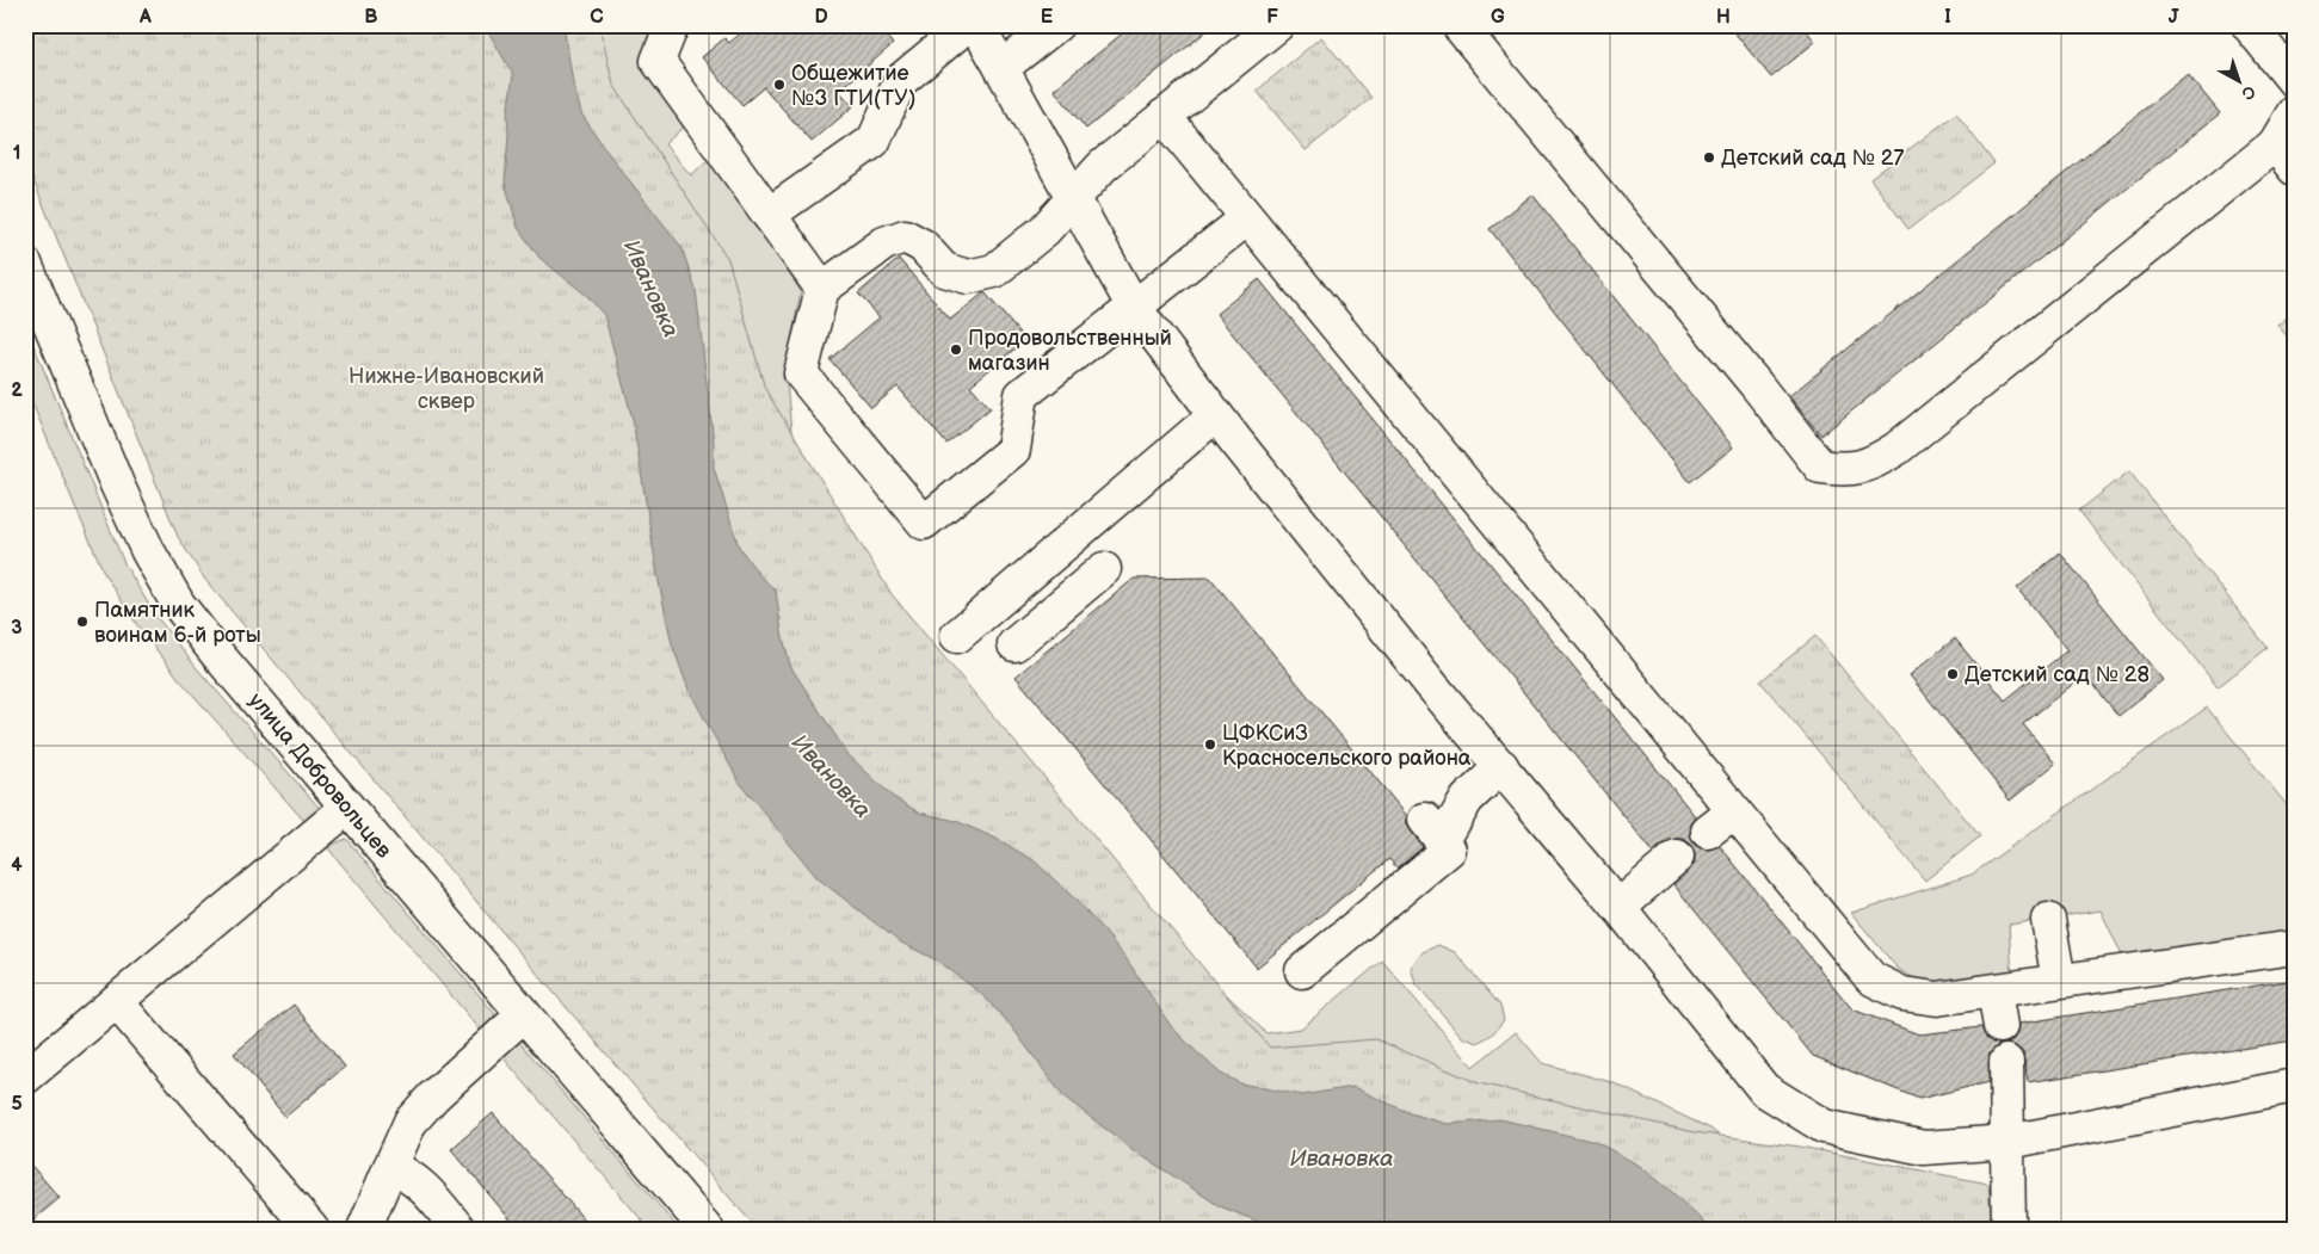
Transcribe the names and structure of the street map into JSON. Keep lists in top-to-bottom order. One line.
{"streets":{"street":["улица Добровольцев"]},"water":["Ивановка"],"parks":["Нижне-Ивановский сквер"],"places":["Общежитие №3 ГТИ(ТУ)","Детский сад № 27","Продовольственный магазин","Памятник воинам 6-й роты","Детский сад № 28","ЦФКСиЗ Красносельского района"],"north":"bottom right","grid":{"columns":["A","B","C","D","E","F","G","H","I","J"],"rows":["1","2","3","4","5"]}}
